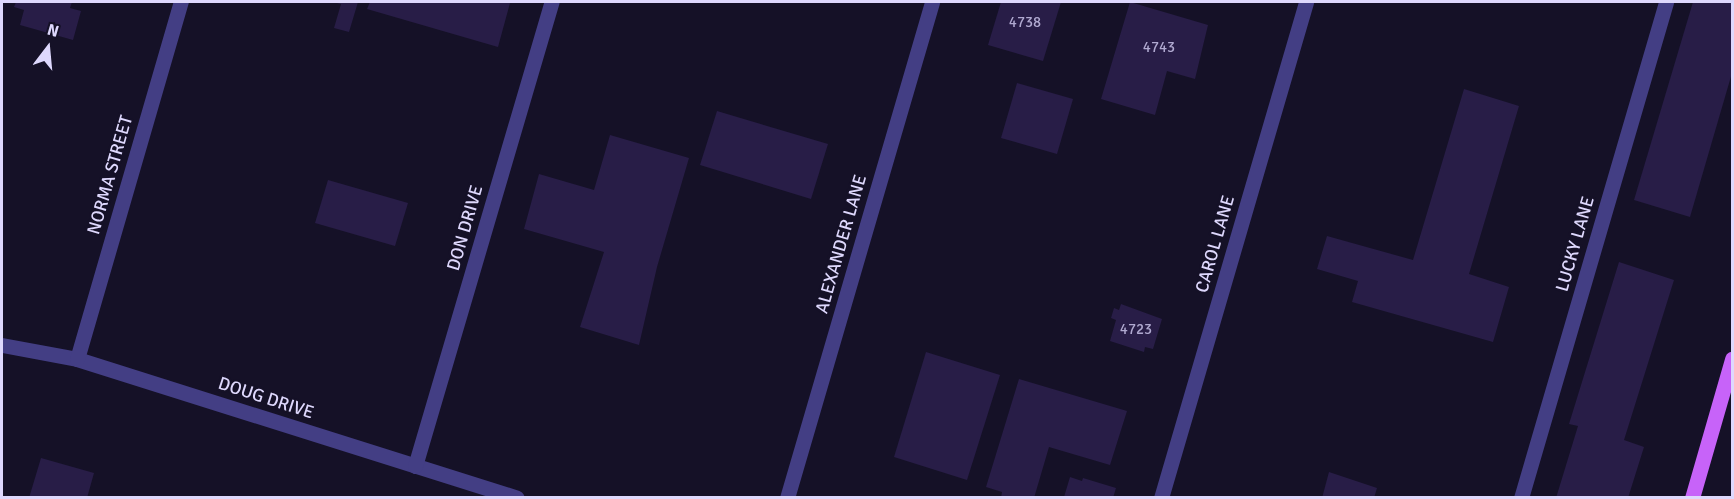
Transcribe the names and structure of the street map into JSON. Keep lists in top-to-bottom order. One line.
{"streets":{"street":["NORMA STREET","DON DRIVE","ALEXANDER LANE","CAROL LANE","LUCKY LANE","DOUG DRIVE"]},"crossings":[["NORMA STREET","DOUG DRIVE"],["DON DRIVE","DOUG DRIVE"]],"house_numbers":["4738","4743","4723"],"north":"top"}
